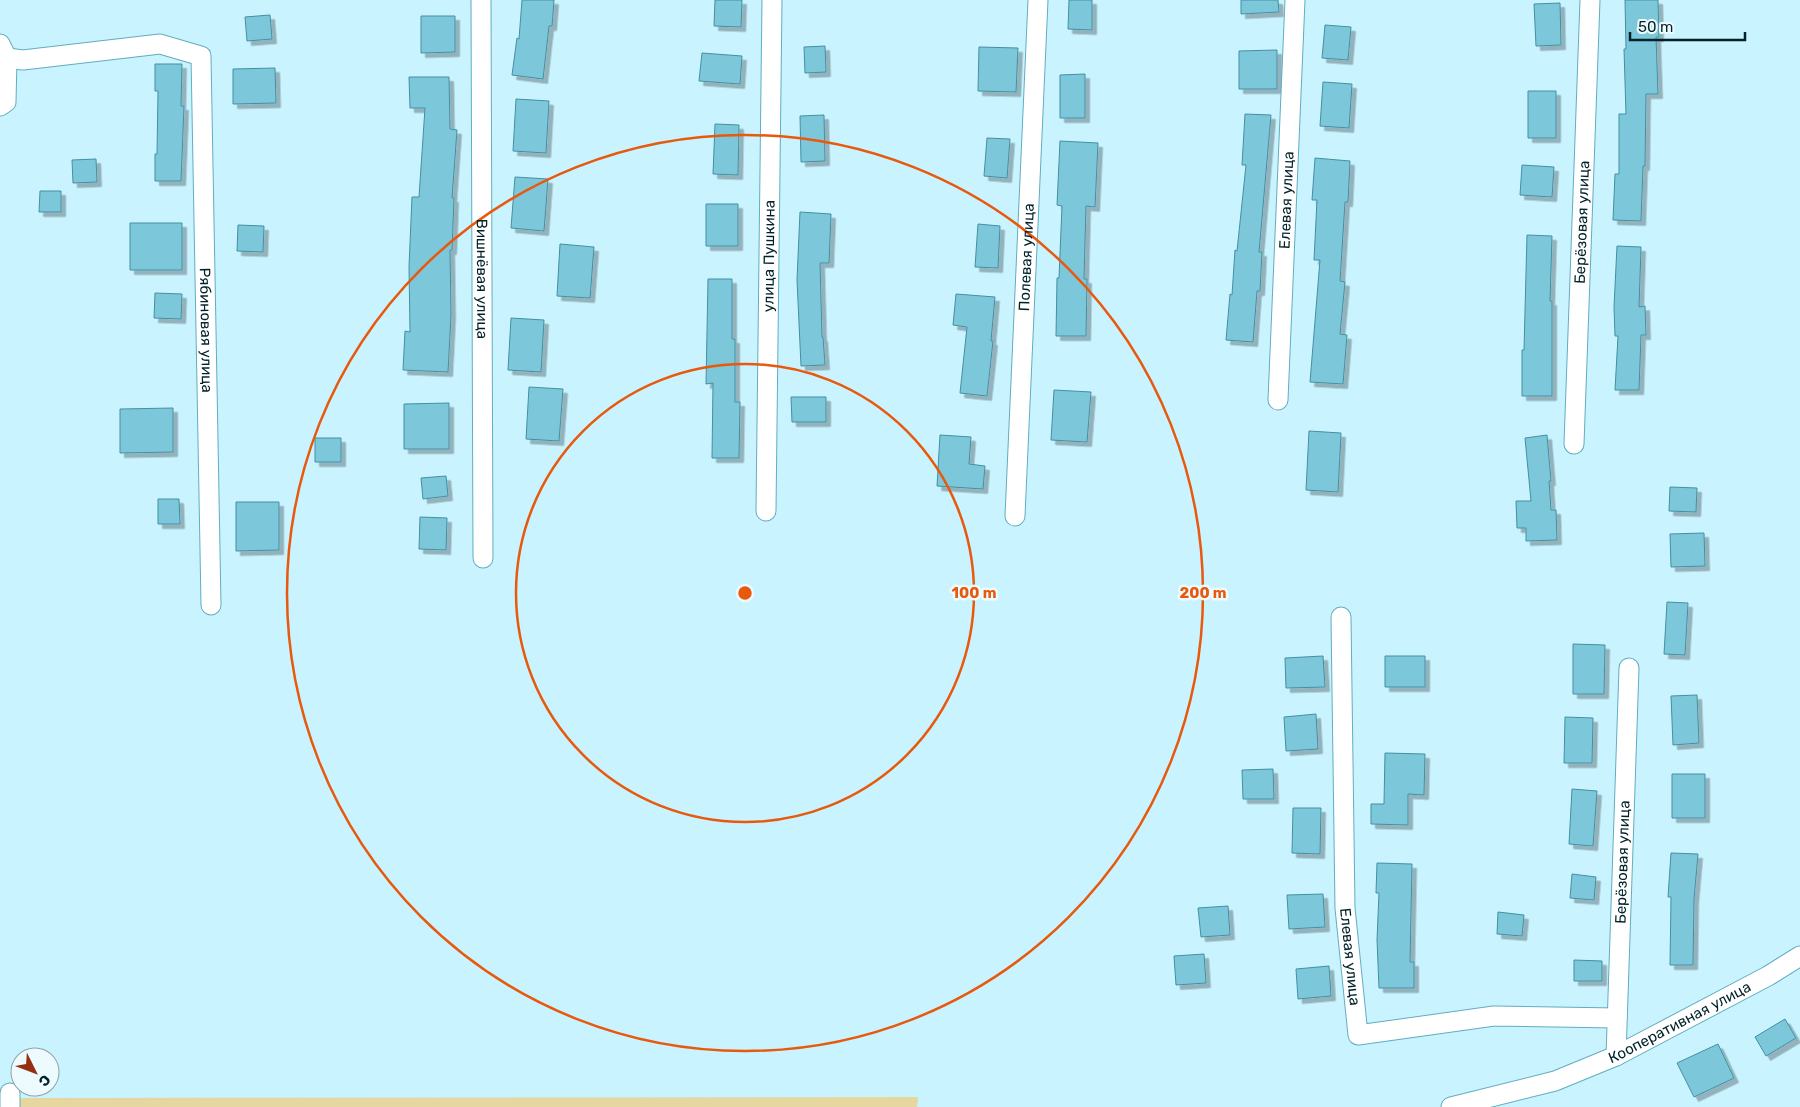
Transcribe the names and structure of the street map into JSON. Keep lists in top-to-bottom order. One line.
{"streets":{"street":["Елевая улица","Берёзовая улица","улица Пушкина","Полевая улица","Вишнёвая улица","Рябиновая улица","Кооперативная улица"]},"crossings":[["Елевая улица","Берёзовая улица"],["Берёзовая улица","Кооперативная улица"]],"scale_bar":"50 m","north":"bottom right","rings":["100 m","200 m"]}
